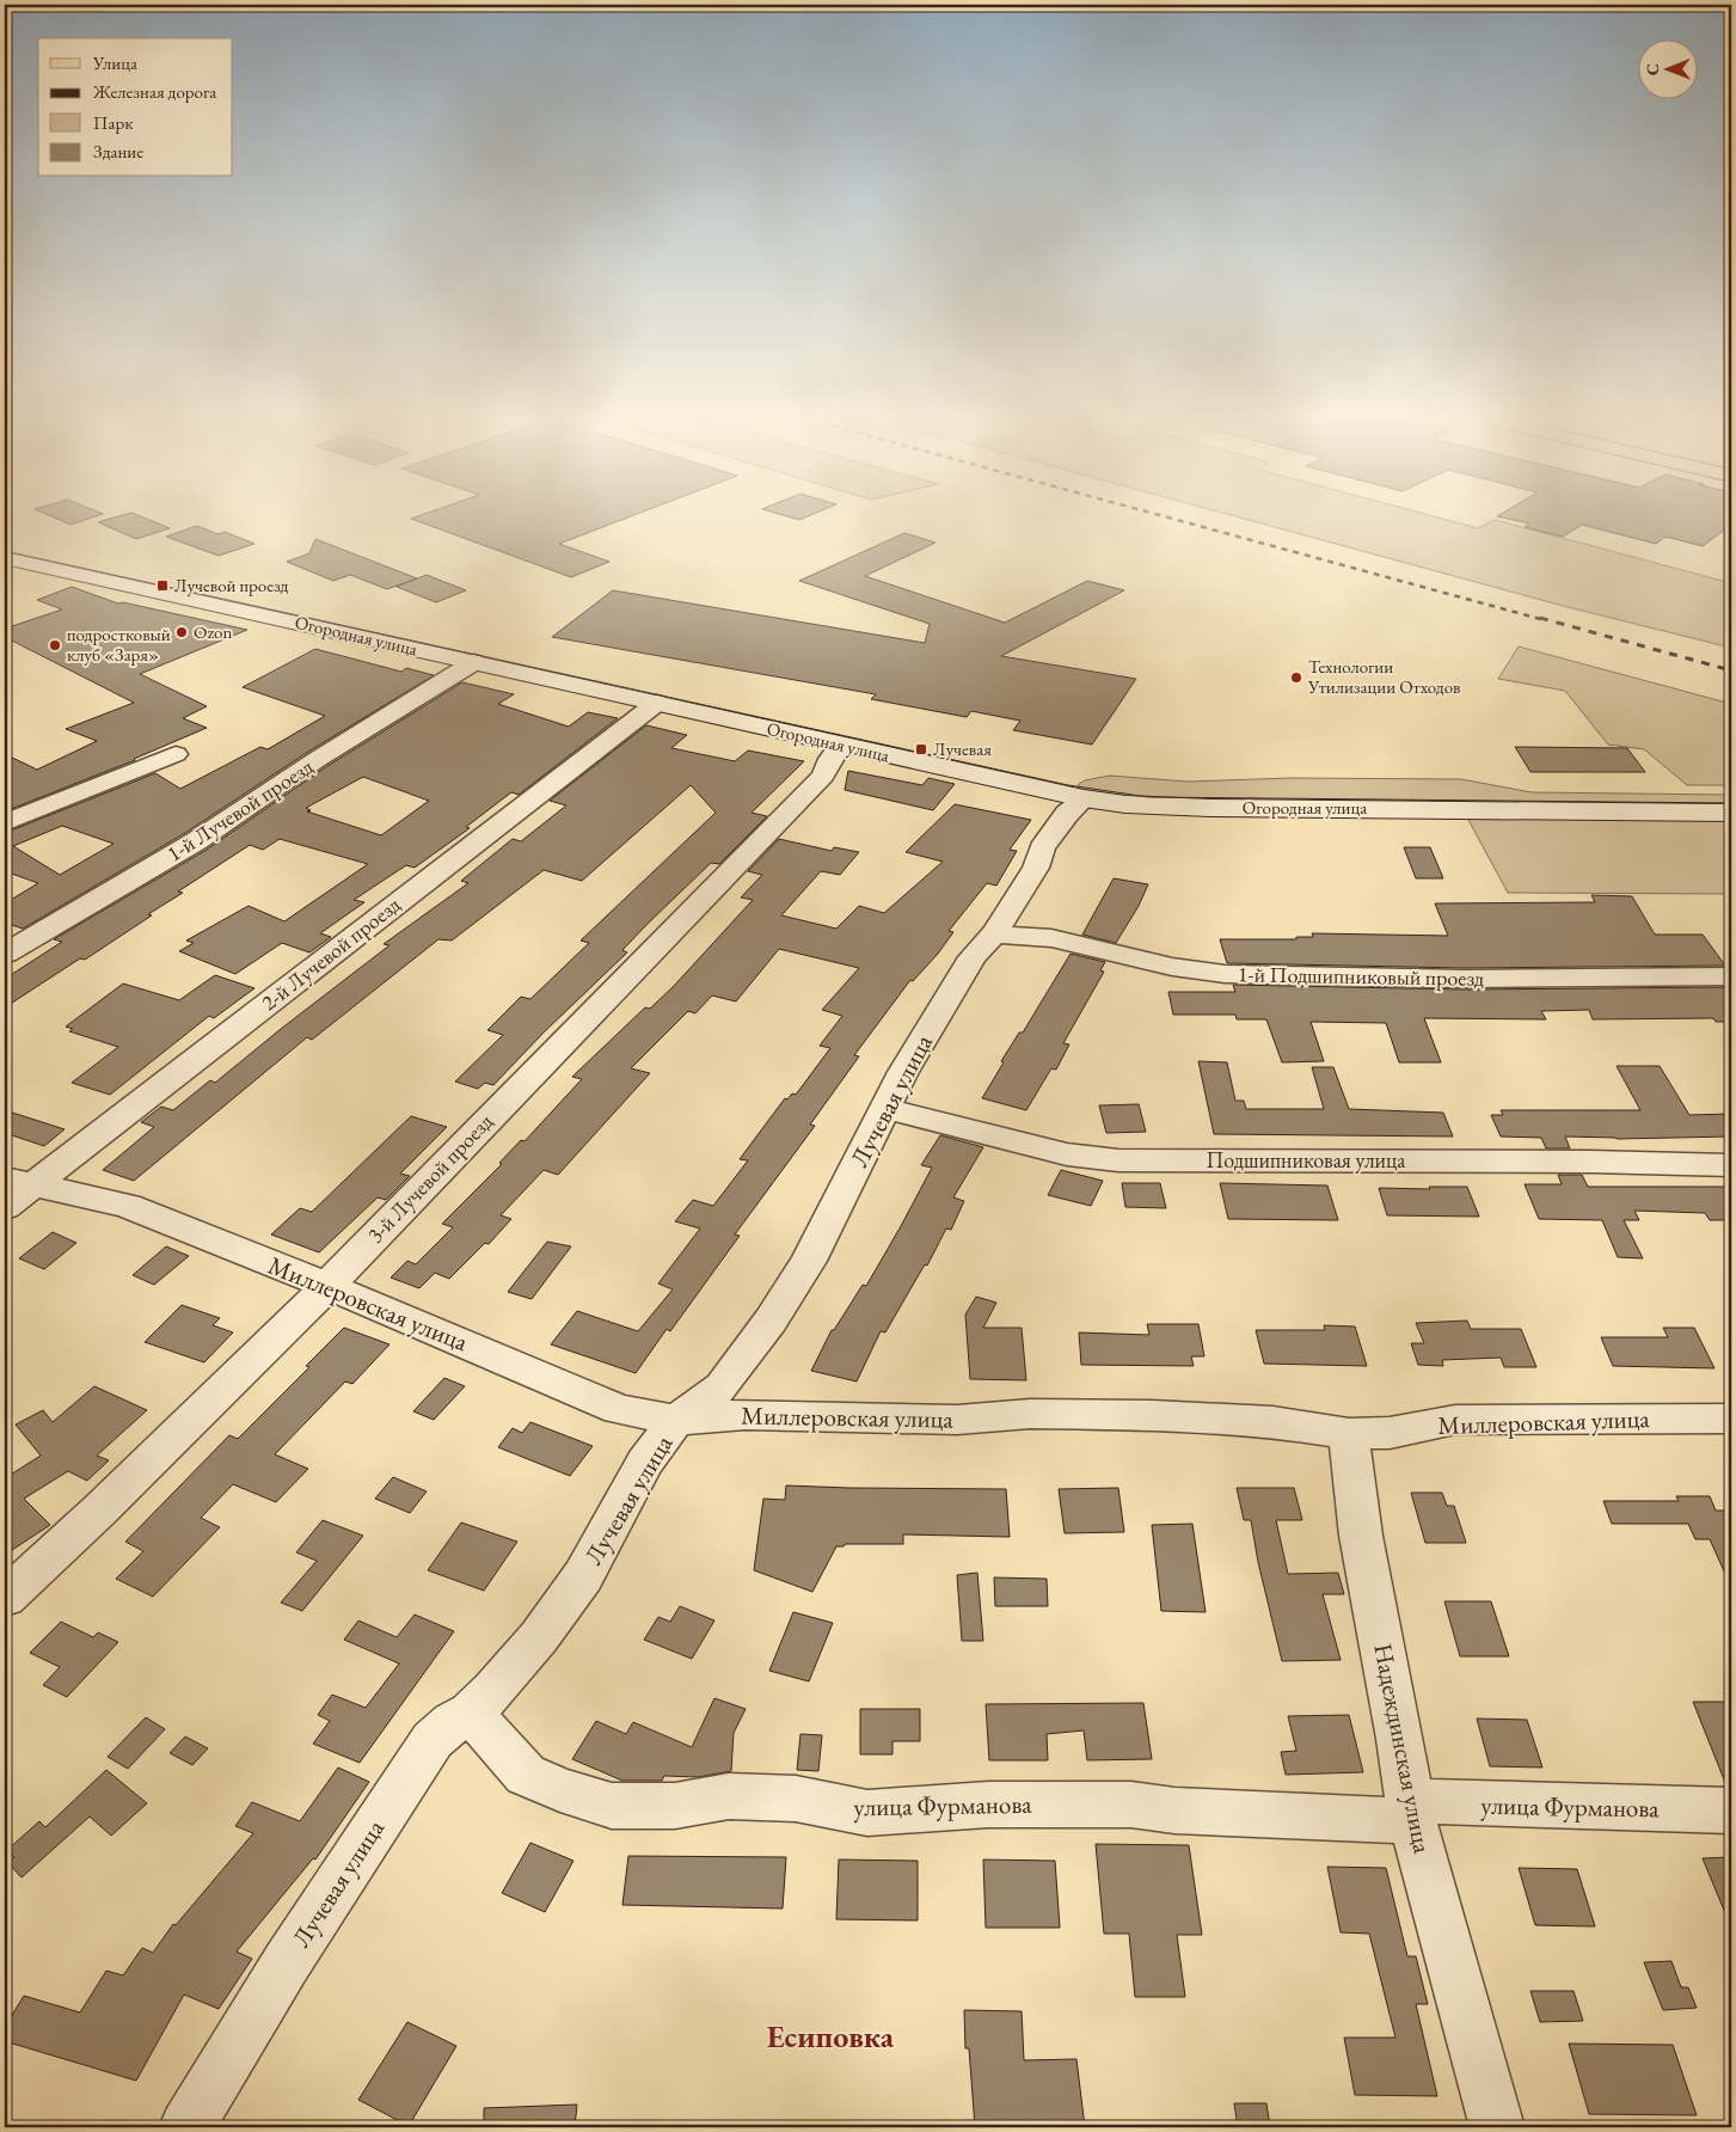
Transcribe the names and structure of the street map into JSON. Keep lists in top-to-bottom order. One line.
{"streets":{"street":["Огородная улица","1-й Лучевой проезд","2-й Лучевой проезд","1-й Подшипниковый проезд","Лучевая улица","Подшипниковая улица","3-й Лучевой проезд","Миллеровская улица","Надеждинская улица","улица Фурманова"]},"crossings":[["Огородная улица","1-й Лучевой проезд"],["Огородная улица","2-й Лучевой проезд"],["Огородная улица","Лучевая улица"],["Огородная улица","3-й Лучевой проезд"],["2-й Лучевой проезд","Миллеровская улица"],["1-й Подшипниковый проезд","Лучевая улица"],["Лучевая улица","Подшипниковая улица"],["Лучевая улица","Миллеровская улица"],["Лучевая улица","улица Фурманова"],["3-й Лучевой проезд","Миллеровская улица"],["Миллеровская улица","Надеждинская улица"],["Надеждинская улица","улица Фурманова"]],"districts":["Есиповка"],"places":{"transit":["Лучевой проезд","Лучевая"],"other":["Ozon","подростковый клуб «Заря»","Технологии Утилизации Отходов"]},"legend":["Улица","Железная дорога","Парк","Здание"],"north":"left"}
